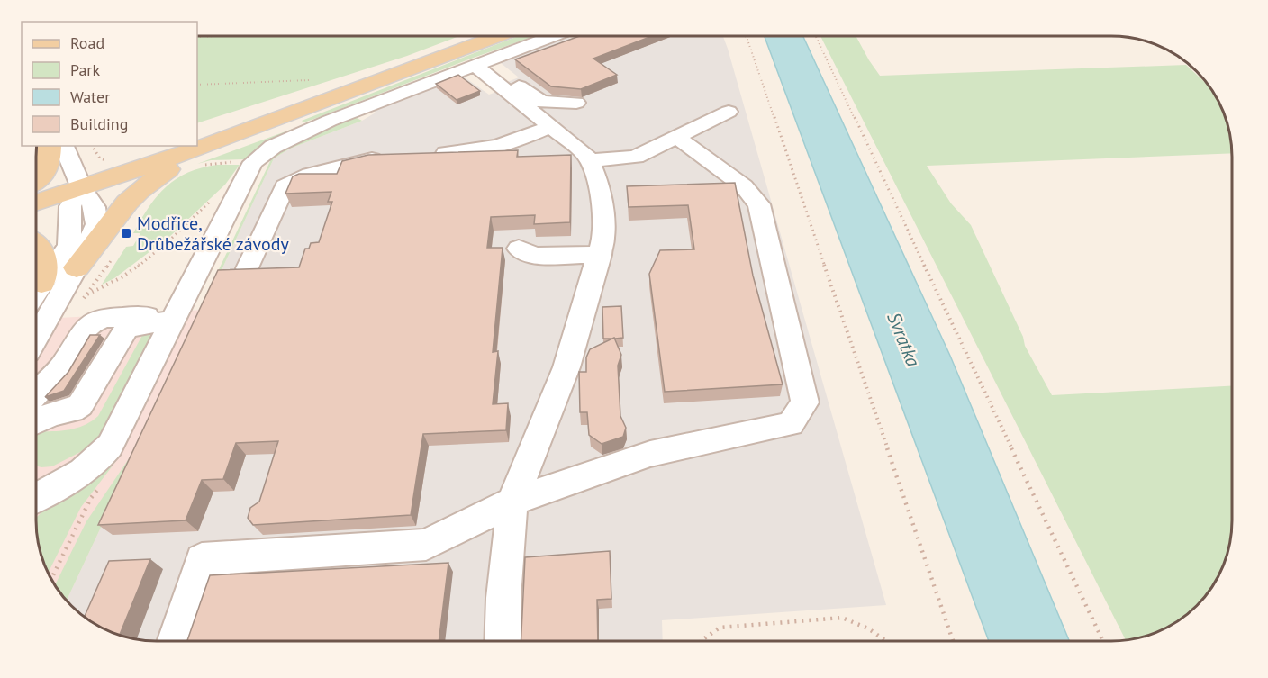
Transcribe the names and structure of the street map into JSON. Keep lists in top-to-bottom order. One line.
{"water":["Svratka"],"places":{"transit":["Modřice, Drůbežářské závody"]},"legend":["Road","Park","Water","Building"]}
